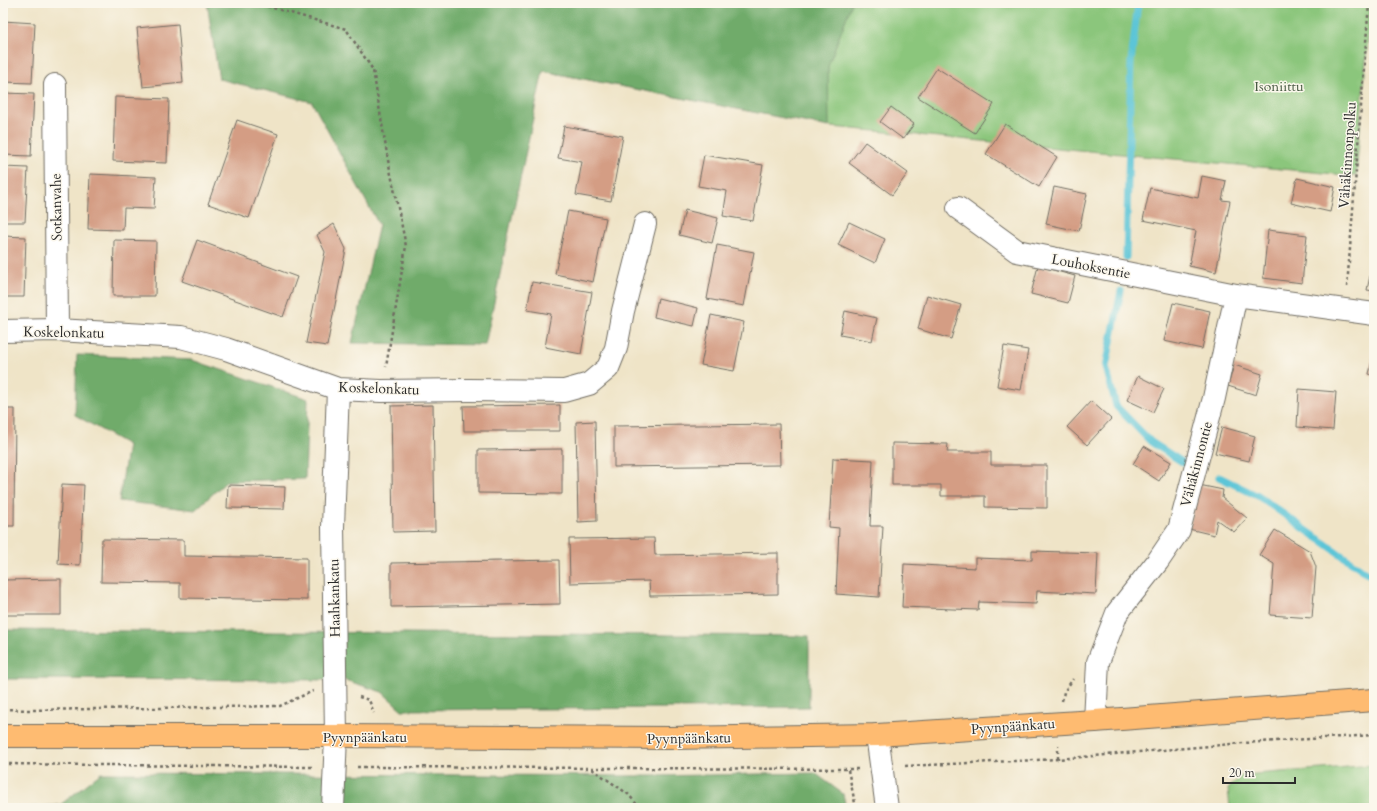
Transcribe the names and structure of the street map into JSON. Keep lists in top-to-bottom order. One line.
{"streets":{"main road":["Pyynpäänkatu"],"street":["Sotkanvahe","Louhoksentie","Koskelonkatu","Vähäkinnontie","Haahkankatu"],"path":["Vähäkinnonpolku"]},"crossings":[["Sotkanvahe","Koskelonkatu"],["Louhoksentie","Vähäkinnontie"],["Koskelonkatu","Haahkankatu"],["Vähäkinnontie","Pyynpäänkatu"],["Haahkankatu","Pyynpäänkatu"]],"parks":["Isoniittu"],"scale_bar":"20 m"}
